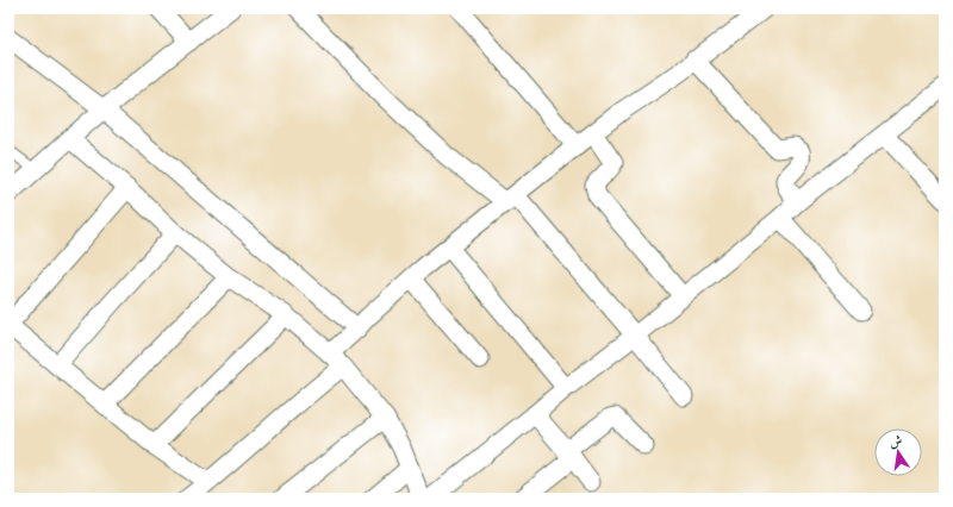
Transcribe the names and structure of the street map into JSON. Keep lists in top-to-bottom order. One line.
{"north":"top"}
